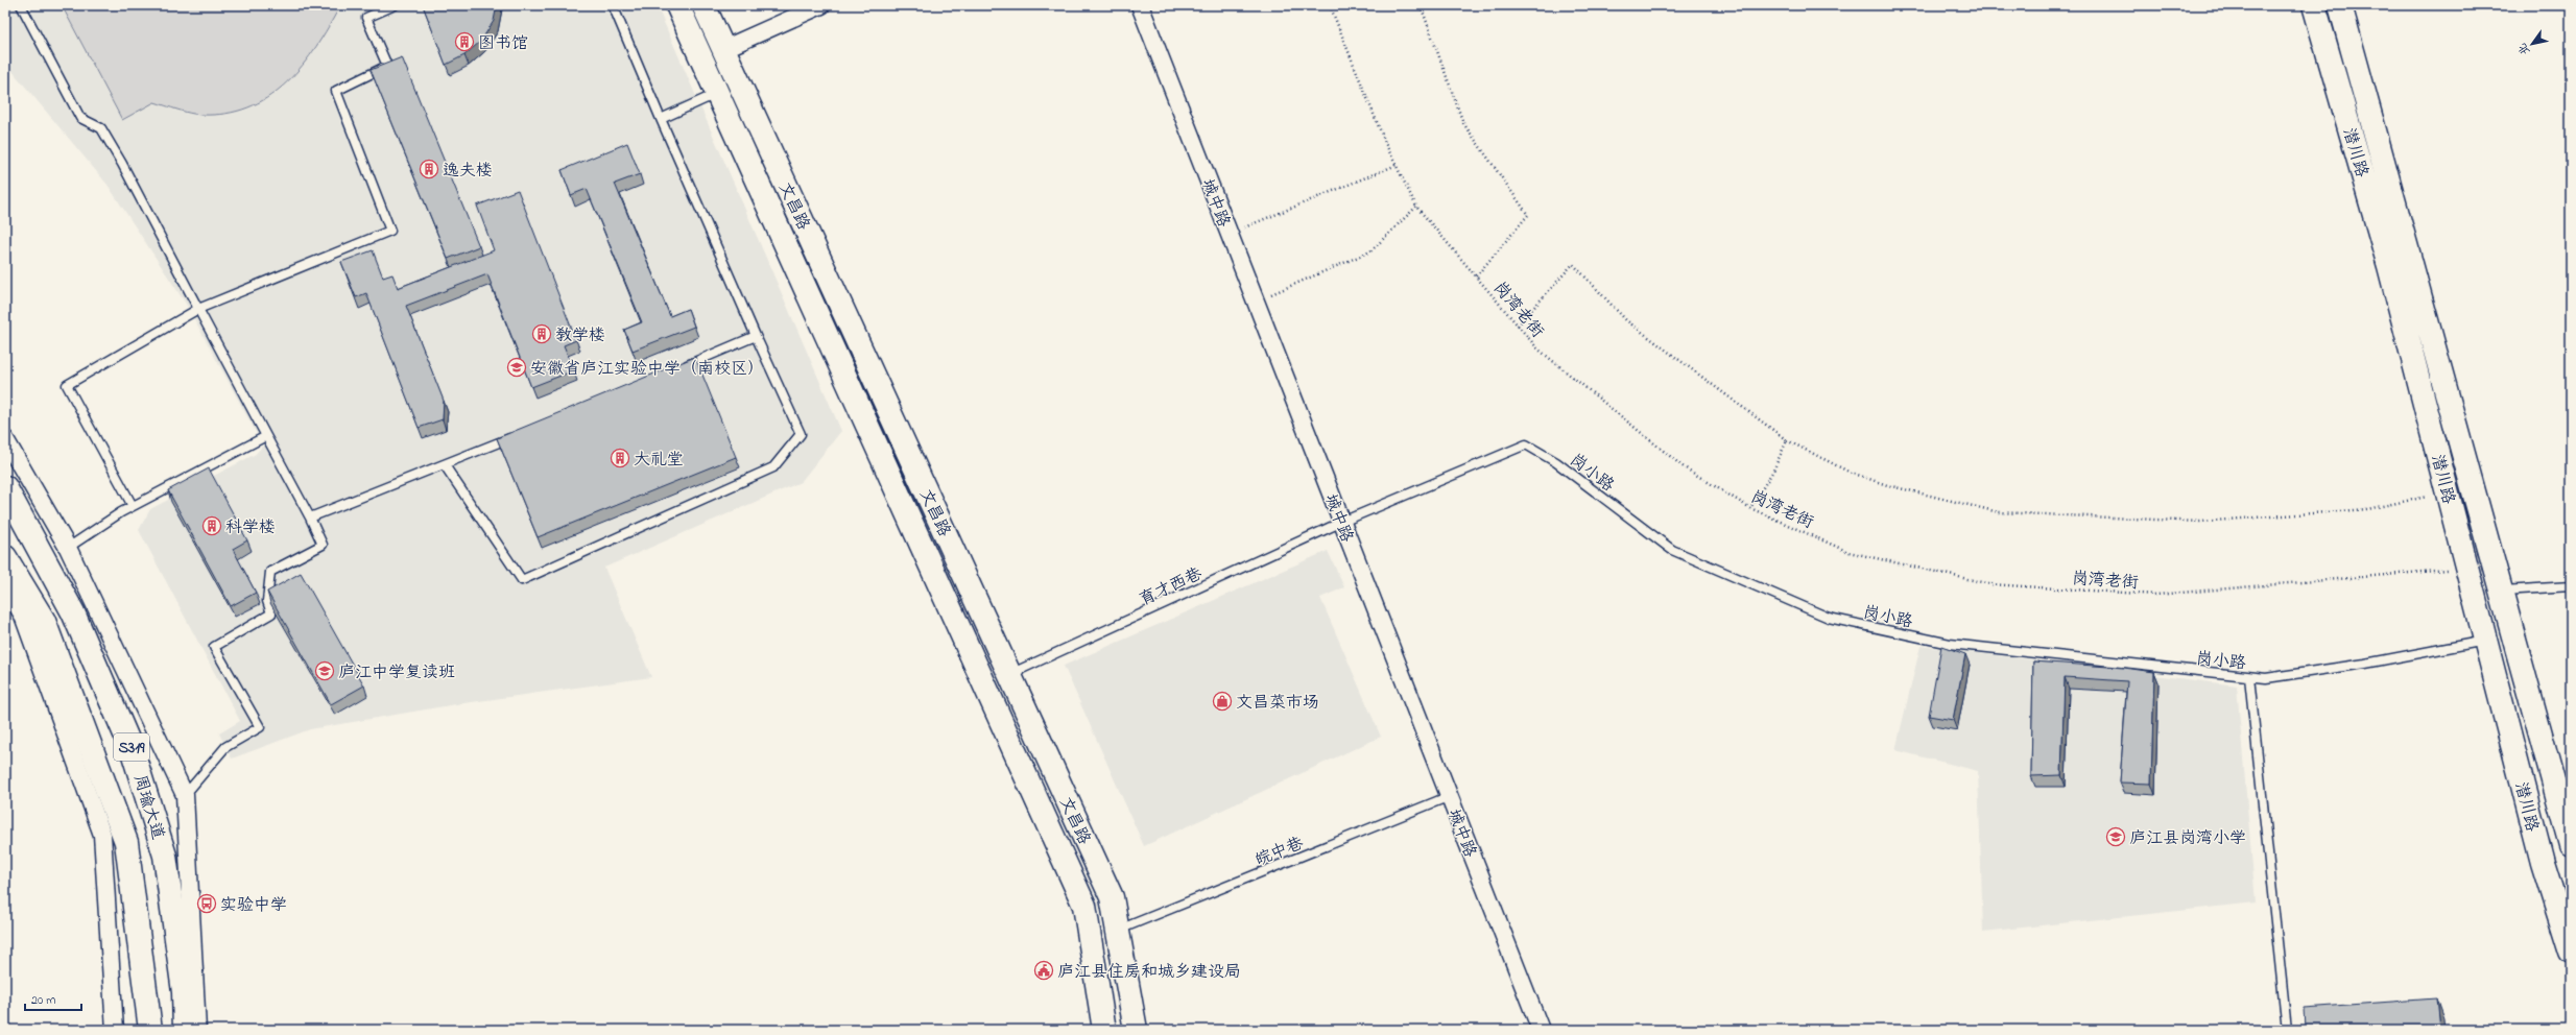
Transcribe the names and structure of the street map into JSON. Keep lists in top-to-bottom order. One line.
{"streets":{"main road":["潜川路","文昌路","S319","周瑜大道"],"street":["城中路"],"lane":["岗小路","育才西巷","皖中巷"],"path":["岗湾老街"]},"crossings":[["潜川路","岗湾老街"],["潜川路","岗小路"],["城中路","岗小路"],["城中路","育才西巷"],["城中路","皖中巷"],["文昌路","育才西巷"],["文昌路","皖中巷"],["岗小路","育才西巷"]],"places":{"building":["图书馆","逸夫楼","教学楼","大礼堂","科学楼"],"school or university":["安徽省庐江实验中学（南校区）","庐江中学复读班","庐江县岗湾小学"],"shop":["文昌菜市场"],"bus stop":["实验中学"],"public building":["庐江县住房和城乡建设局"]},"scale_bar":"20 m","north":"bottom left"}
